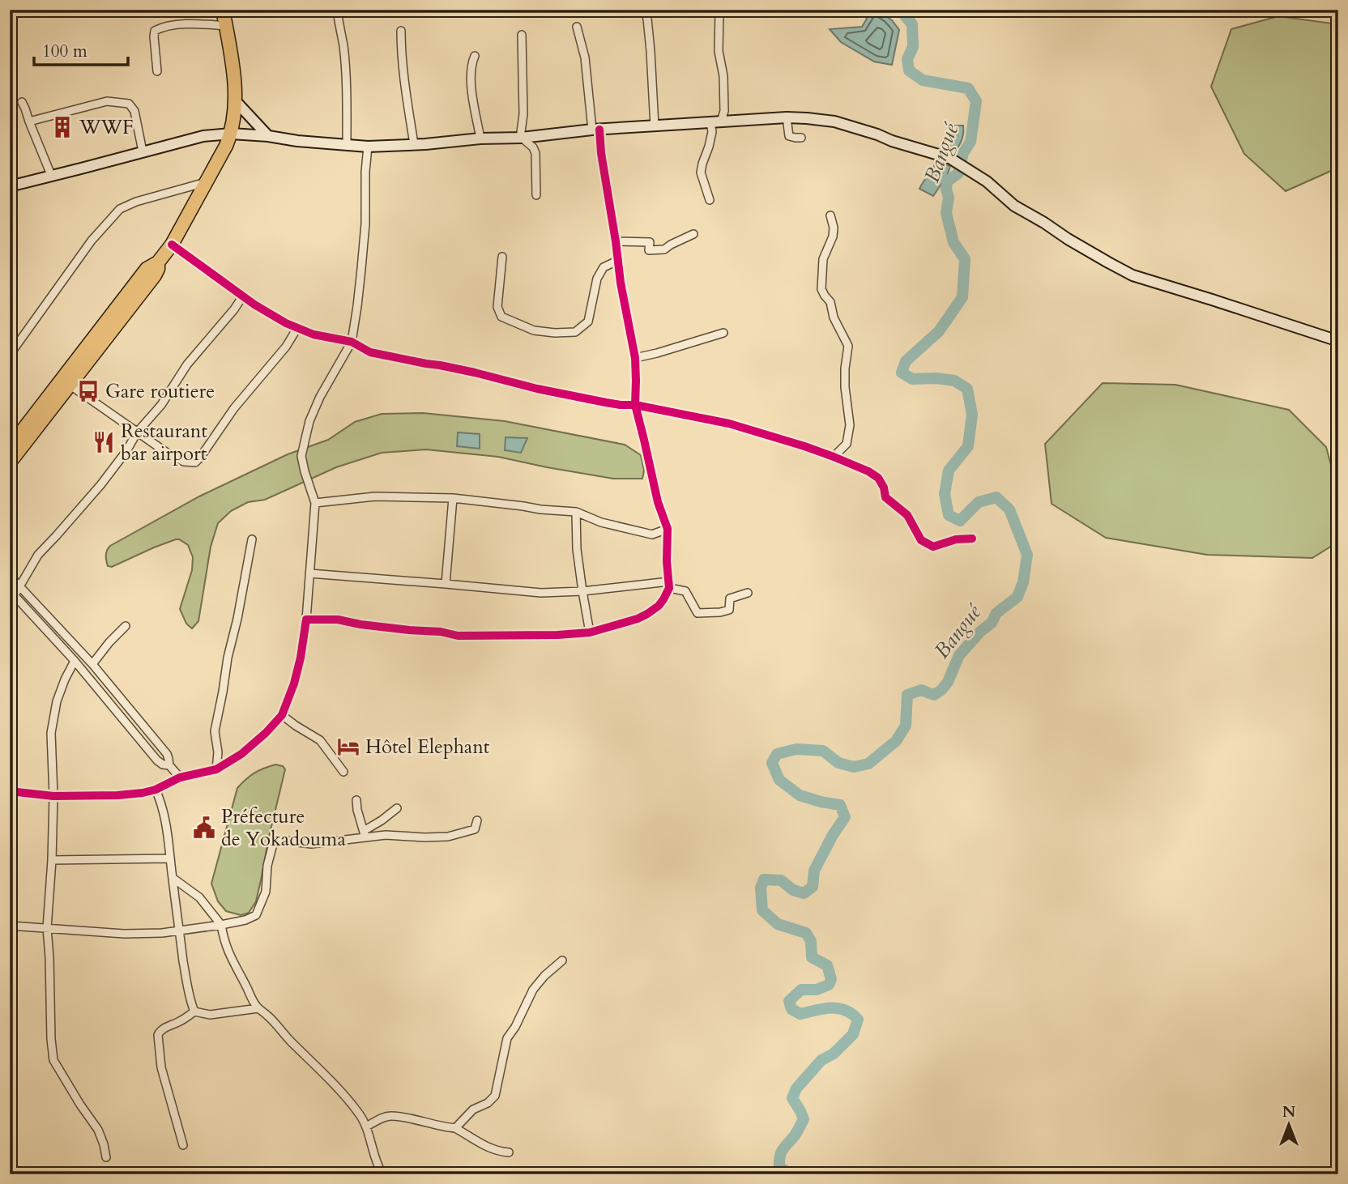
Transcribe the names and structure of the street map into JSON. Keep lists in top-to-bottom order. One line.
{"water":["Bangué"],"places":{"building":["WWF"],"bus stop":["Gare routiere"],"restaurant":["Restaurant bar airport"],"hotel":["Hôtel Elephant"],"public building":["Préfecture de Yokadouma"]},"scale_bar":"100 m","north":"top"}
